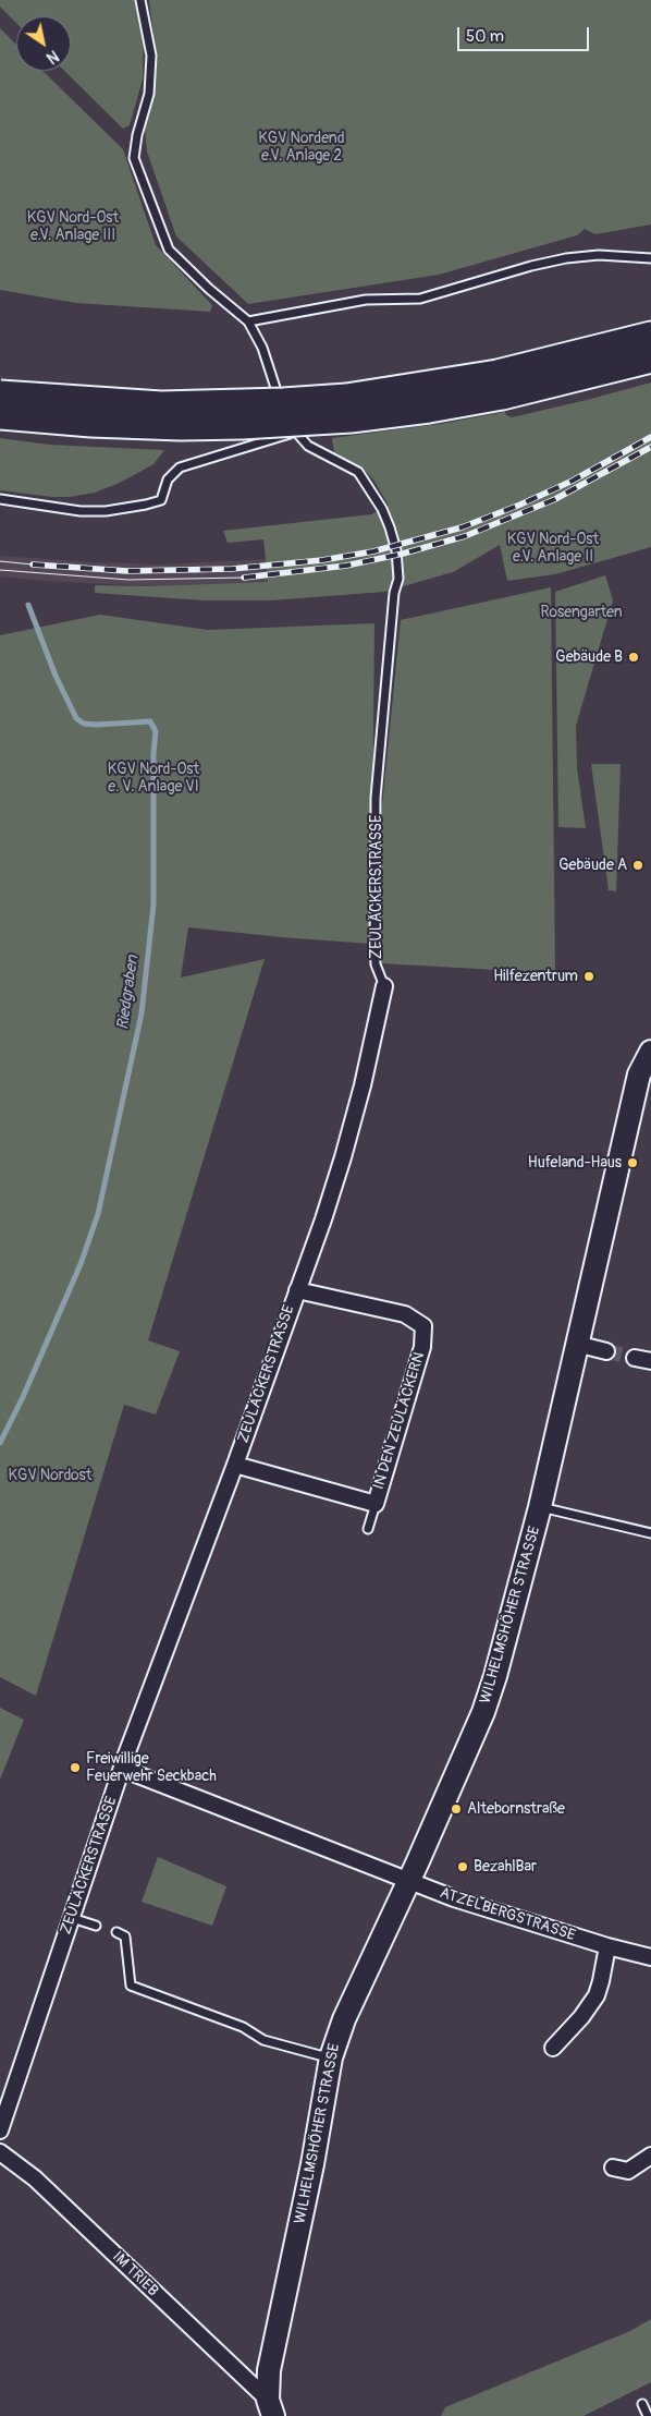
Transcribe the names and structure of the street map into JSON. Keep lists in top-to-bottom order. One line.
{"streets":{"main road":["WILHELMSHÖHER STRASSE"],"street":["ZEULÄCKERSTRASSE","IN DEN ZEULÄCKERN","ATZELBERGSTRASSE","IM TRIEB"]},"crossings":[["ZEULÄCKERSTRASSE","IN DEN ZEULÄCKERN"],["WILHELMSHÖHER STRASSE","ATZELBERGSTRASSE"],["WILHELMSHÖHER STRASSE","IM TRIEB"]],"water":["Riedgraben"],"parks":["KGV Nordend e.V. Anlage 2","KGV Nord-Ost e.V. Anlage III","KGV Nord-Ost e.V. Anlage II","Rosengarten","KGV Nord-Ost e. V. Anlage VI","KGV Nordost"],"places":["Gebäude B","Gebäude A","Hilfezentrum","Hufeland-Haus","Freiwillige Feuerwehr Seckbach","Altebornstraße","BezahlBar"],"scale_bar":"50 m","north":"bottom right"}
